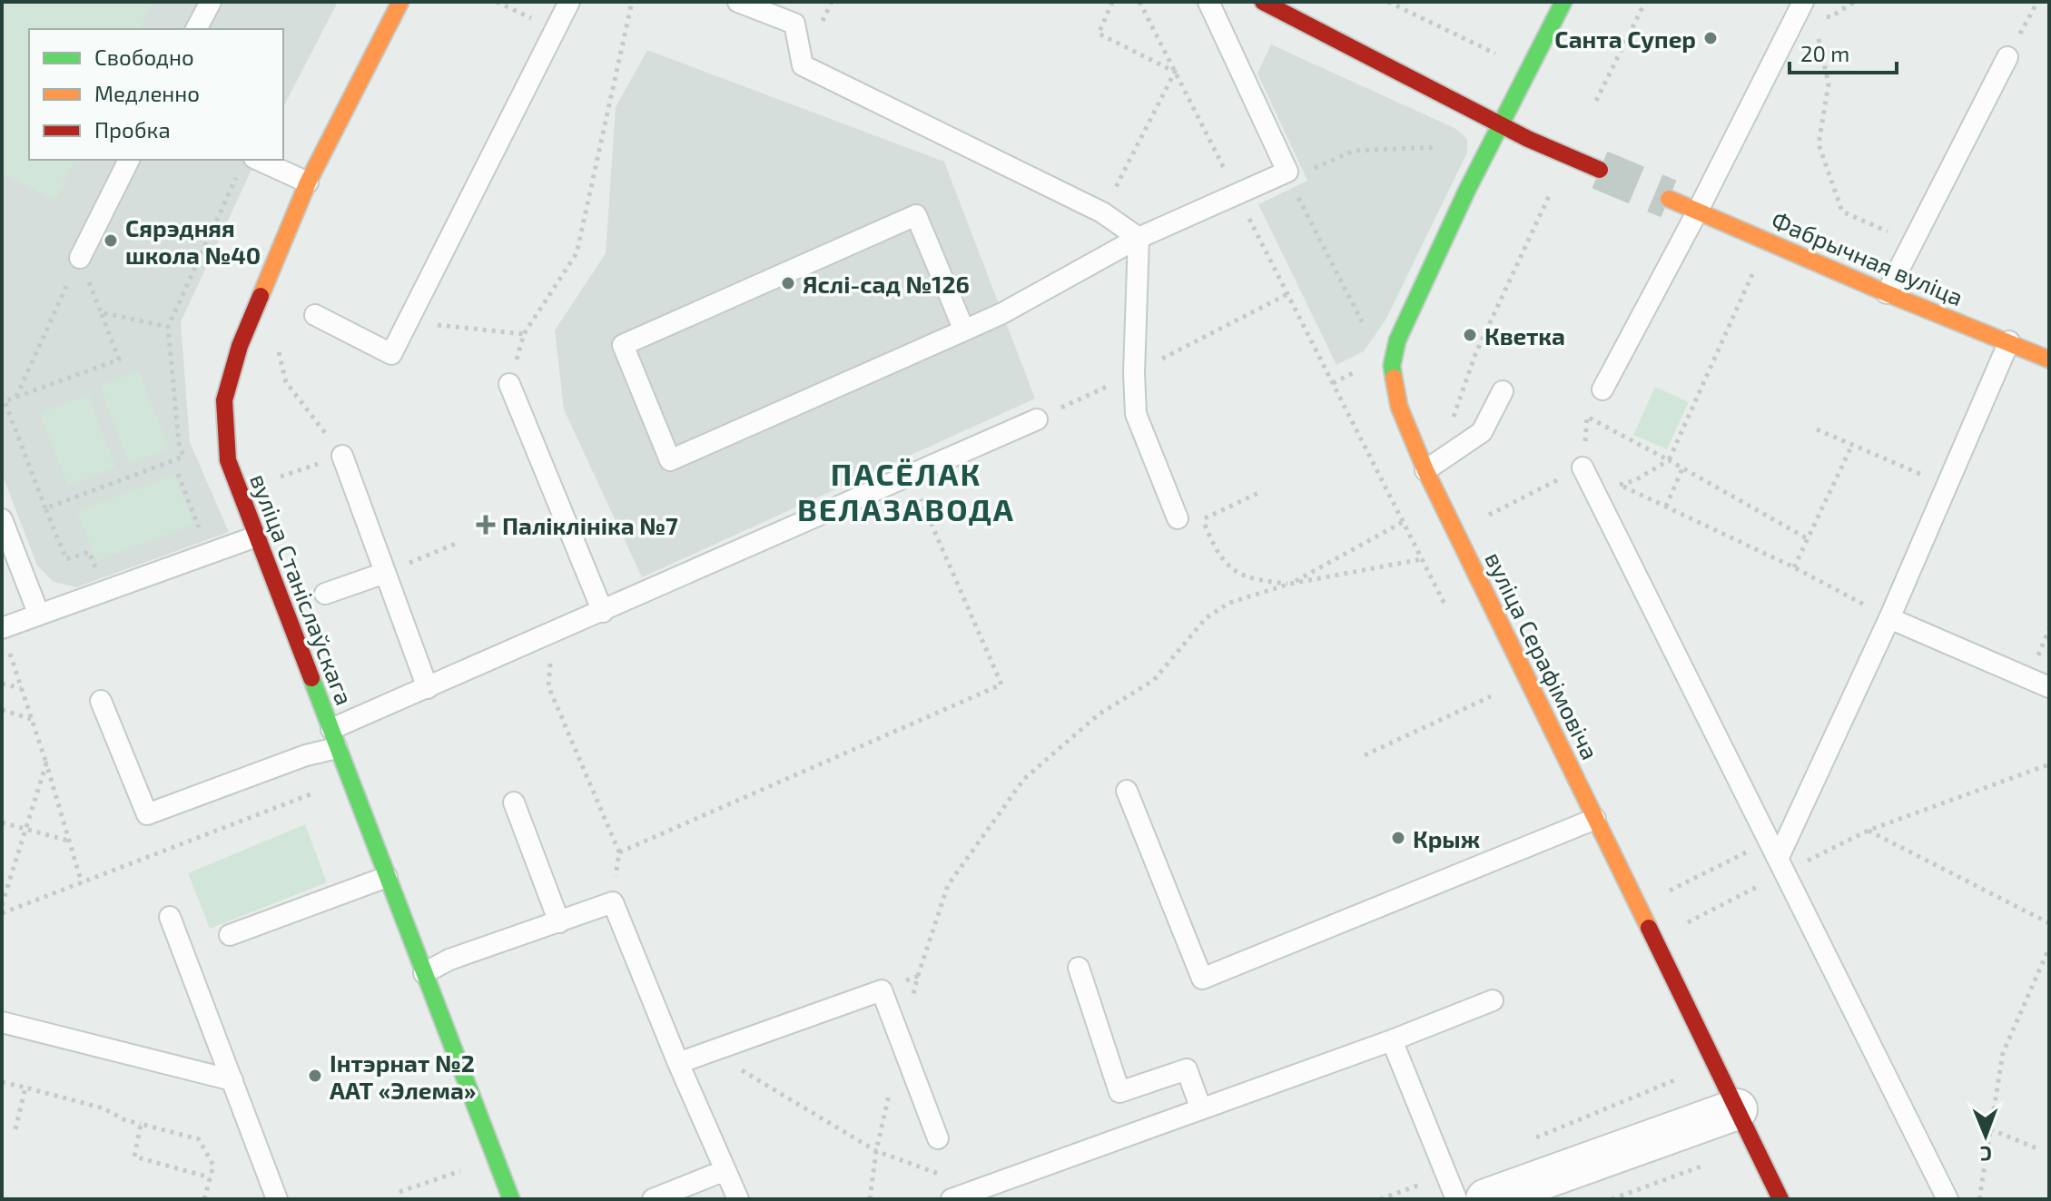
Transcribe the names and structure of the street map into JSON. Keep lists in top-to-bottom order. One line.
{"streets":{"street":["Фабрычная вуліца","вуліца Станіслаўскага","вуліца Серафімовіча"]},"districts":["ПАСЁЛАК ВЕЛАЗАВОДА"],"places":{"other":["Санта Супер","Сярэдняя школа №40","Яслі-сад №126","Кветка","Крыж","Інтэрнат №2 ААТ «Элема»"],"health":["Паліклініка №7"]},"legend":["Свободно","Медленно","Пробка"],"scale_bar":"20 m","north":"bottom"}
